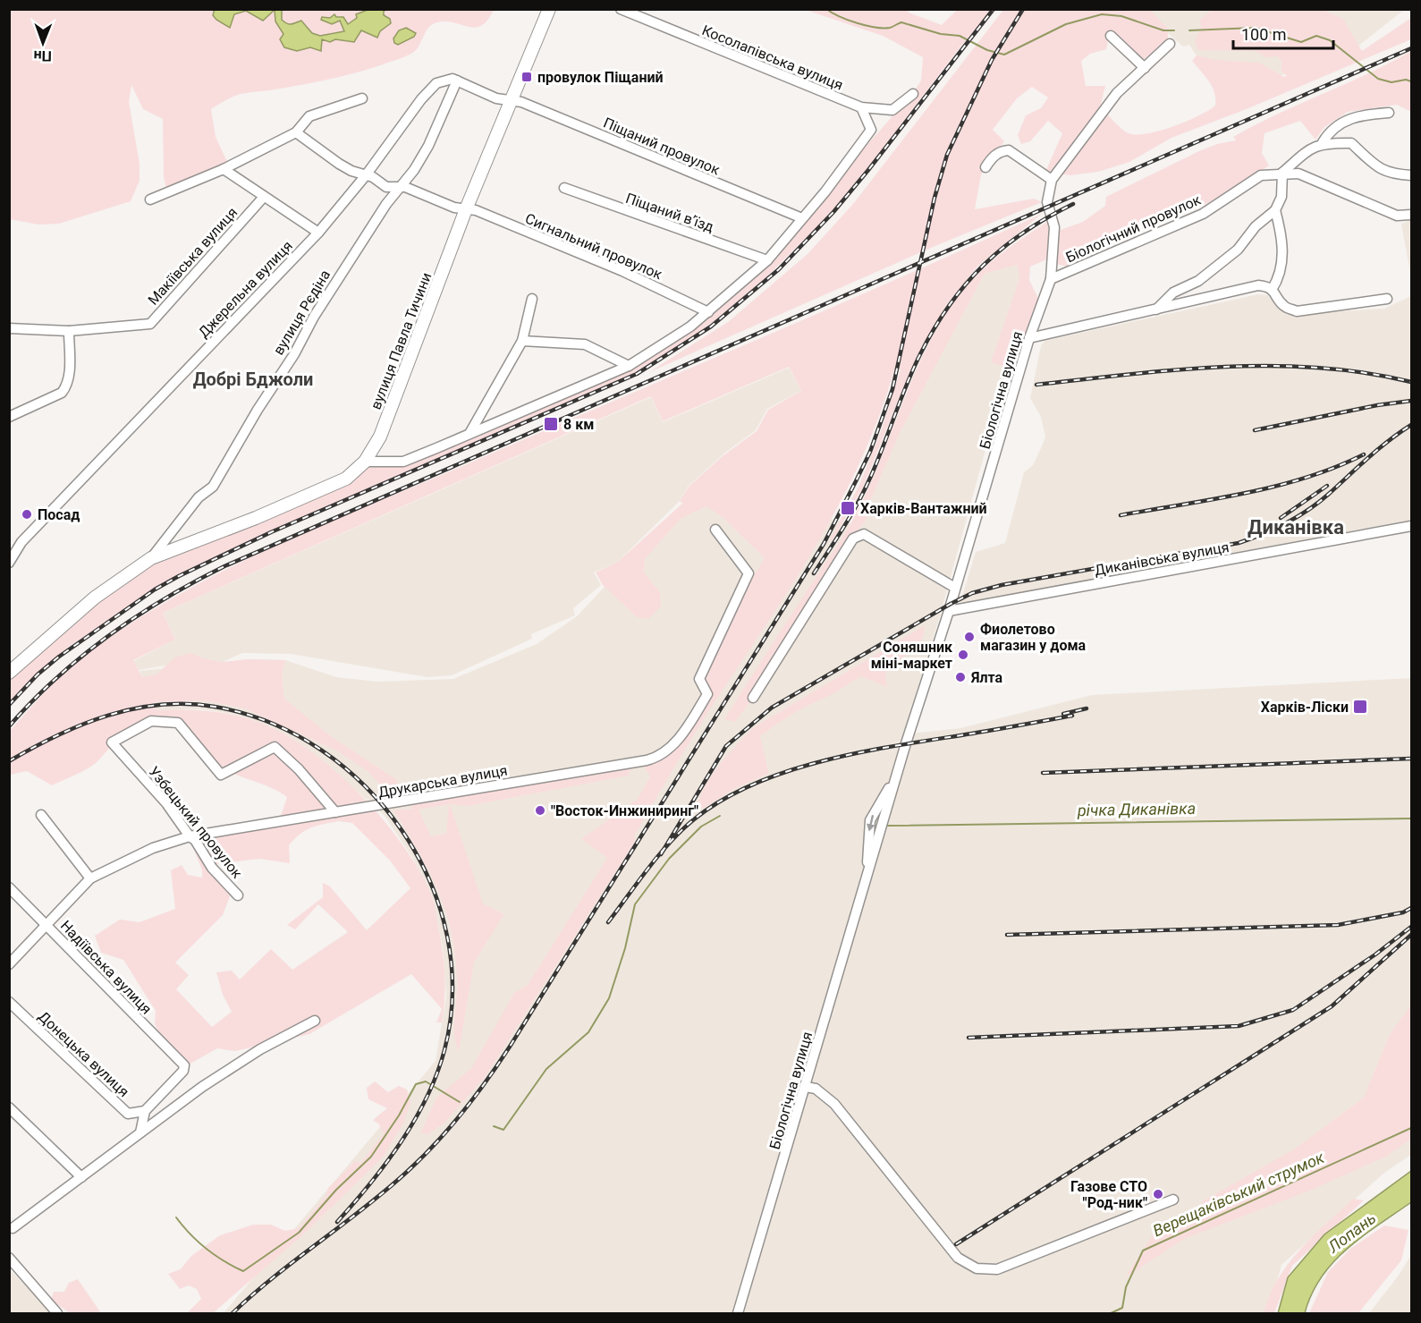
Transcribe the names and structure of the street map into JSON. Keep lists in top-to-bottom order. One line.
{"streets":{"main road":["вулиця Рєдіна","вулиця Павла Тичини"],"street":["Косолапівська вулиця","Піщаний провулок","Піщаний в’їзд","Біологічний провулок","Сигнальний провулок","Макіївська вулиця","Джерельна вулиця","Біологічна вулиця","Диканівська вулиця","Друкарська вулиця","Узбецький провулок","Надіївська вулиця","Донецька вулиця"]},"crossings":[["Піщаний провулок","вулиця Павла Тичини"],["Біологічний провулок","Біологічна вулиця"],["Сигнальний провулок","Джерельна вулиця"],["Сигнальний провулок","вулиця Рєдіна"],["Сигнальний провулок","вулиця Павла Тичини"],["Джерельна вулиця","вулиця Рєдіна"],["вулиця Рєдіна","вулиця Павла Тичини"],["Біологічна вулиця","Диканівська вулиця"],["Друкарська вулиця","Узбецький провулок"],["Друкарська вулиця","Надіївська вулиця"],["Надіївська вулиця","Донецька вулиця"]],"districts":["Добрі Бджоли","Диканівка"],"water":["річка Диканівка","Верещаківський струмок","Лопань"],"places":{"transit":["провулок Піщаний","8 км","Харків-Вантажний","Харків-Ліски"],"other":["Посад","Фиолетово магазин у дома","Соняшник міні-маркет","Ялта","\"Восток-Инжиниринг\"","Газове СТО \"Род-ник\""]},"scale_bar":"100 m","north":"bottom"}
